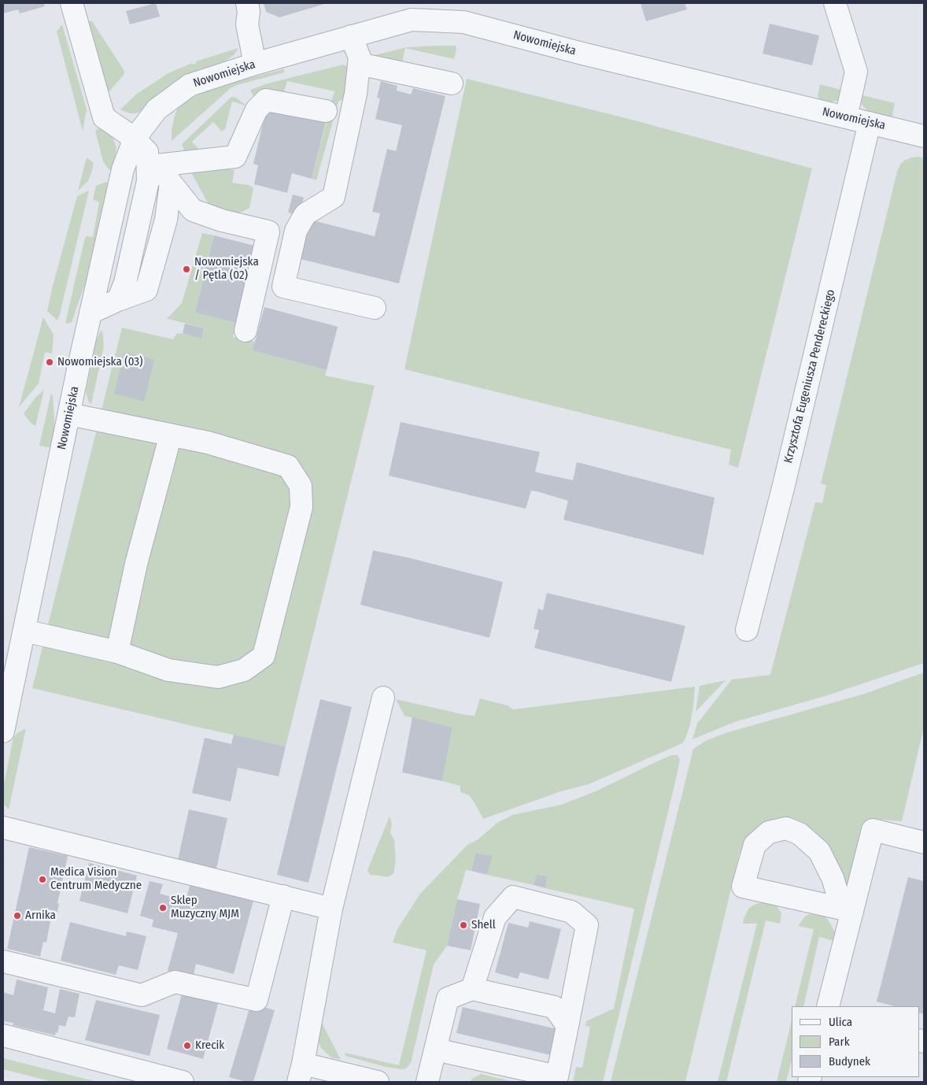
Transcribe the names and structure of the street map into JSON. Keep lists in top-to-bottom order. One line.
{"streets":{"street":["Nowomiejska","Krzysztofa Eugeniusza Pendereckiego"]},"crossings":[["Nowomiejska","Krzysztofa Eugeniusza Pendereckiego"]],"places":["Nowomiejska / Pętla (02)","Nowomiejska (03)","Medica Vision Centrum Medyczne","Sklep Muzyczny MJM","Arnika","Shell","Krecik"],"legend":["Ulica","Park","Budynek"]}
